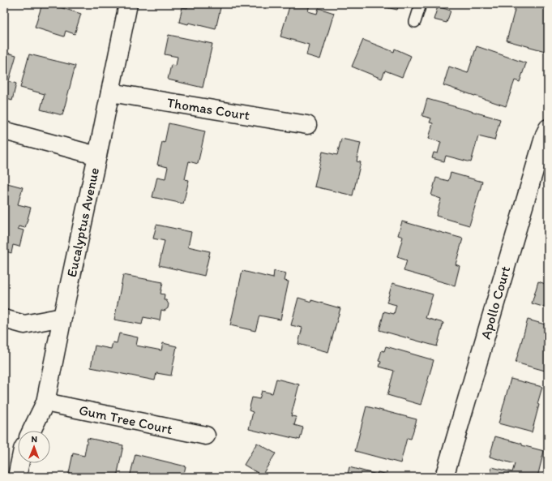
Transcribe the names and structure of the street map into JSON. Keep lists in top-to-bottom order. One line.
{"streets":{"street":["Thomas Court","Eucalyptus Avenue","Apollo Court","Gum Tree Court"]},"crossings":[["Thomas Court","Eucalyptus Avenue"],["Eucalyptus Avenue","Gum Tree Court"]],"north":"top"}
